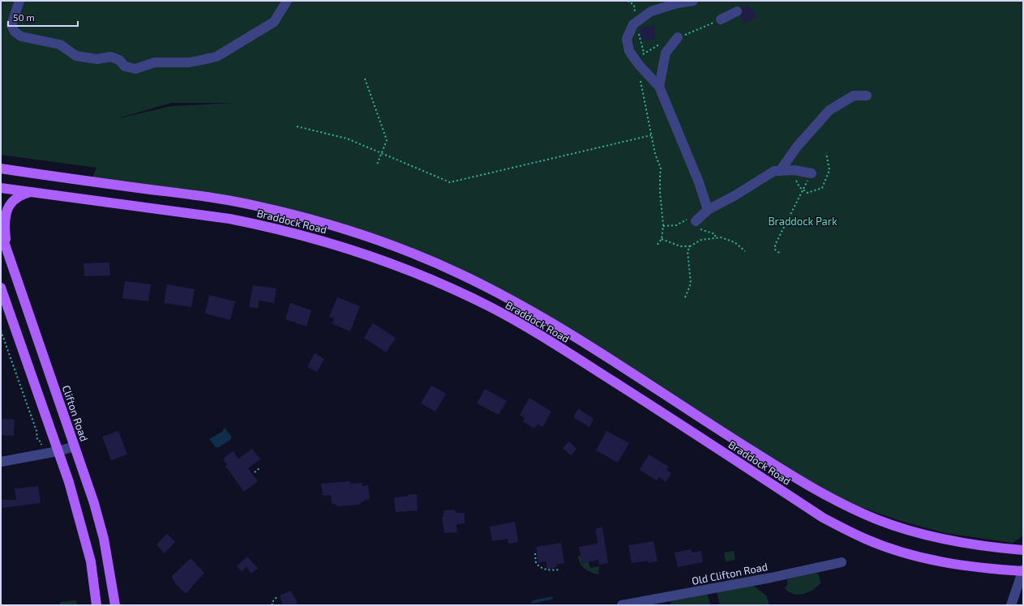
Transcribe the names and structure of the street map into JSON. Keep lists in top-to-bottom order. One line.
{"streets":{"main road":["Braddock Road","Clifton Road"],"street":["Old Clifton Road"]},"parks":["Braddock Park"],"scale_bar":"50 m"}
